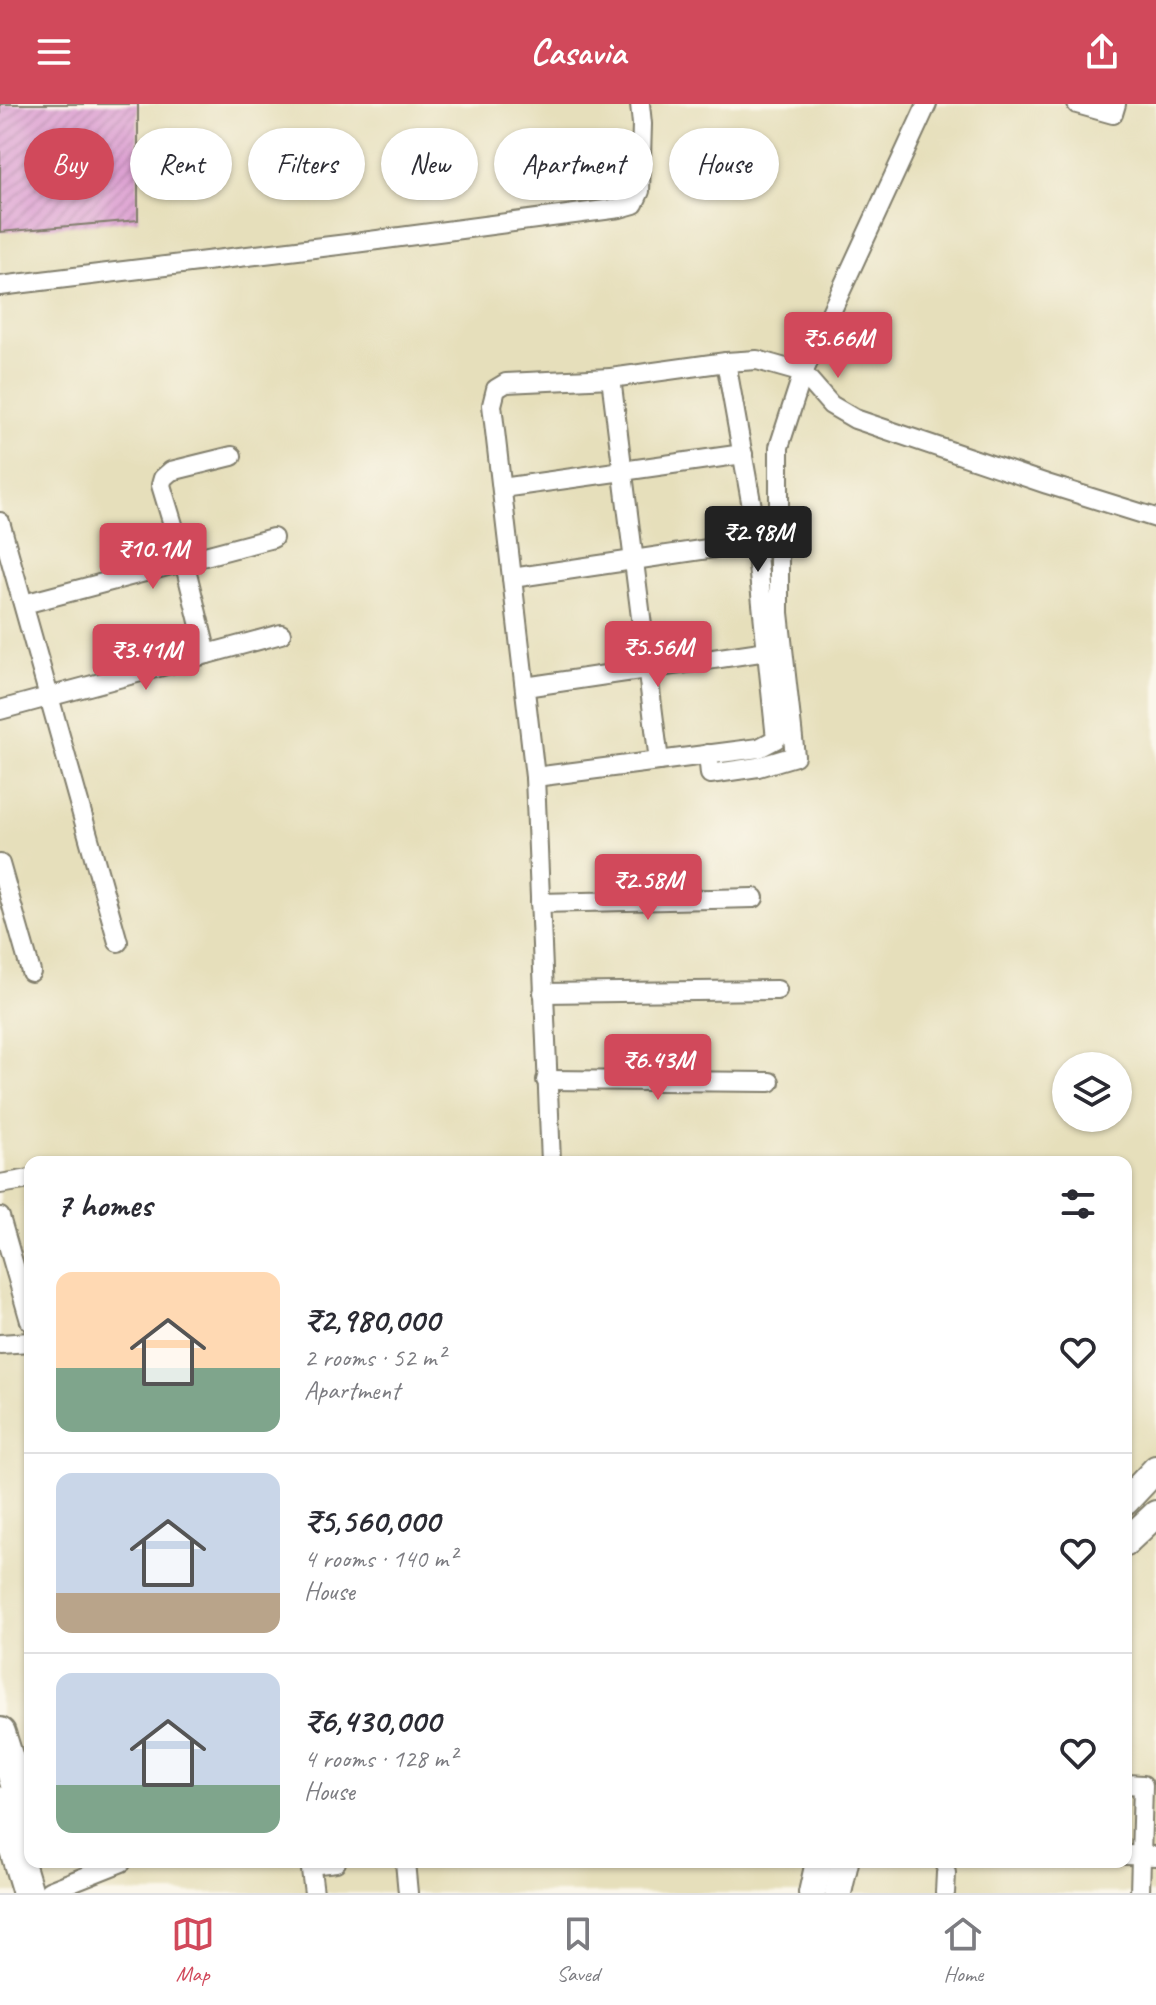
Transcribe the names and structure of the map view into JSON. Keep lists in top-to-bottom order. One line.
{"page":{"header":"Casavia","chip":["Buy","Rent","Filters","New","Apartment","House"],"price":["₹5.66M","₹2.98M","₹10.1M","₹5.56M","₹3.41M","₹2.58M","₹6.43M"],"heading":"7 homes","list":[{"name":"₹2,980,000","note":"2 rooms · 52 m² · Apartment"},{"name":"₹5,560,000","note":"4 rooms · 140 m² · House"},{"name":"₹6,430,000","note":"4 rooms · 128 m² · House"}],"tabs":["Map","Saved","Home"]}}
